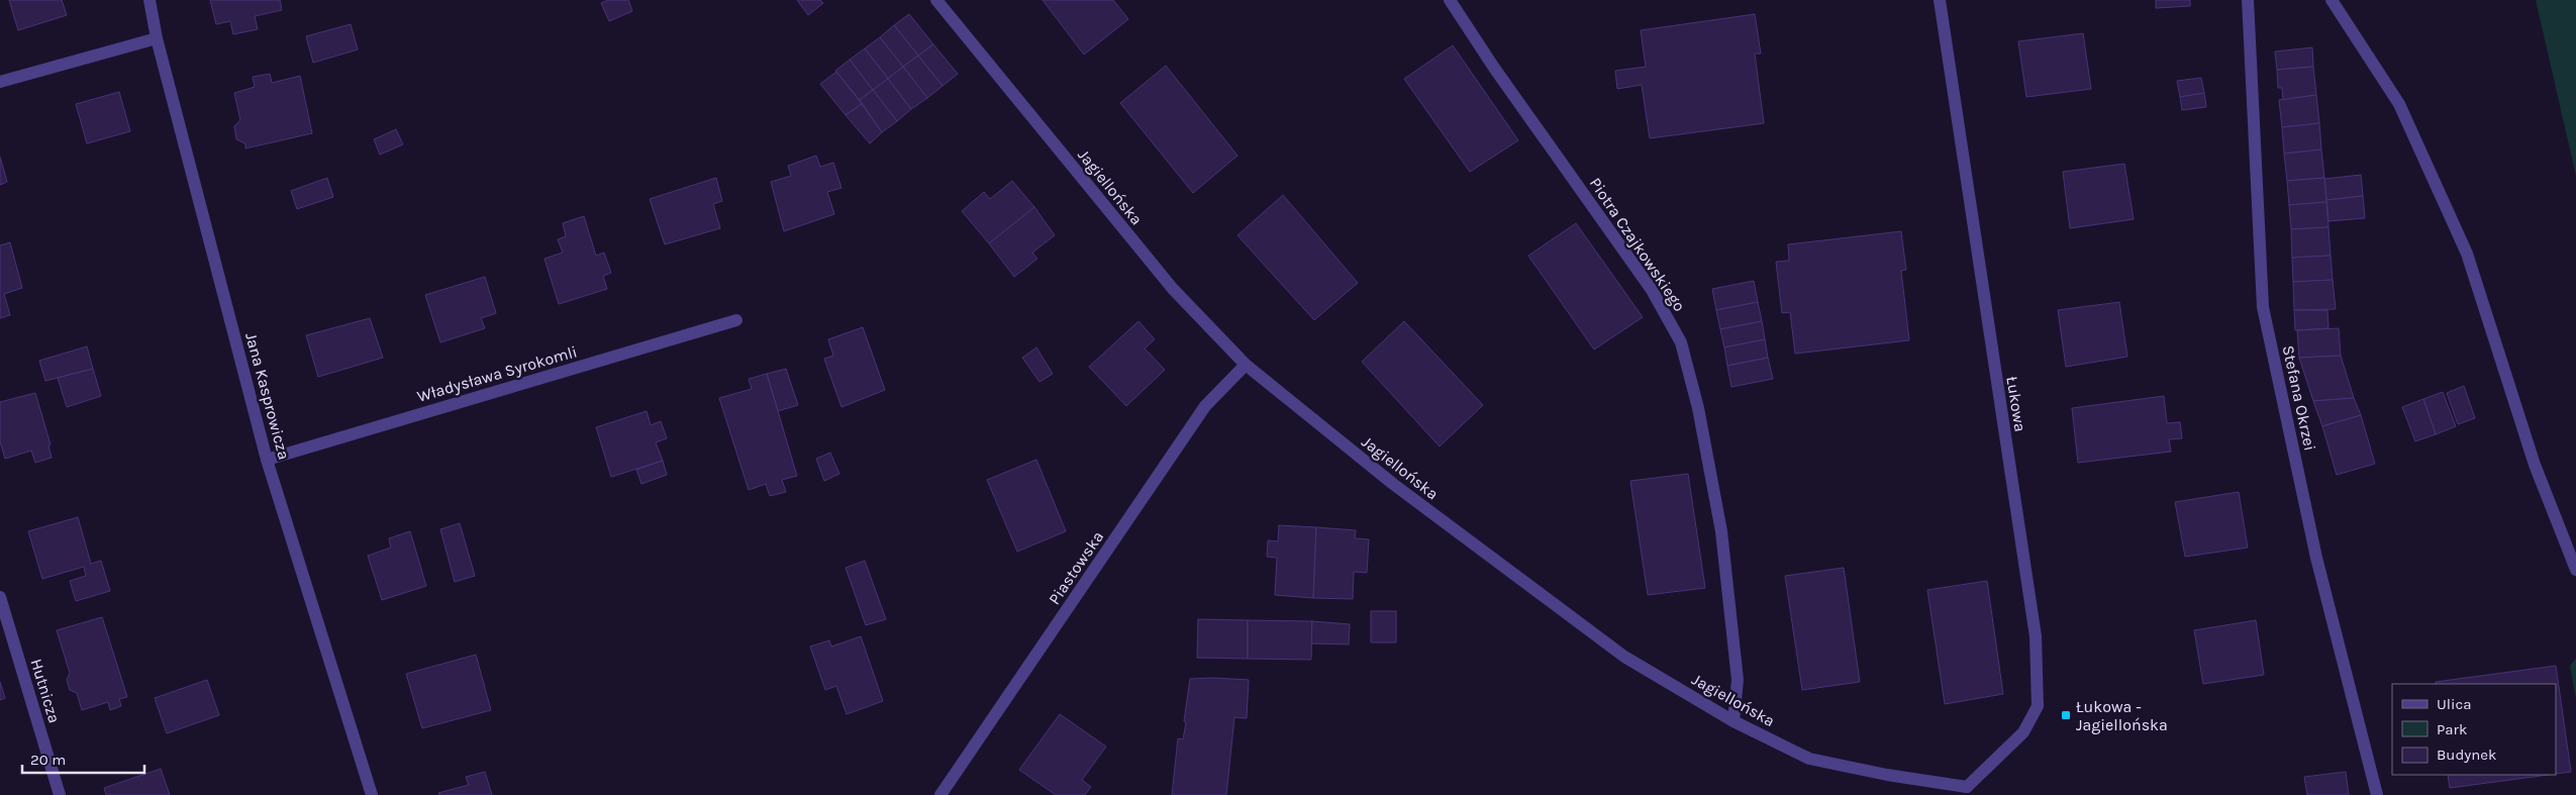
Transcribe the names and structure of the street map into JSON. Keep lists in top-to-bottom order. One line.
{"streets":{"street":["Jagiellońska","Piotra Czajkowskiego","Władysława Syrokomli","Jana Kasprowicza","Stefana Okrzei","Łukowa","Piastowska","Hutnicza"]},"crossings":[["Jagiellońska","Piotra Czajkowskiego"],["Jagiellońska","Łukowa"],["Jagiellońska","Piastowska"],["Władysława Syrokomli","Jana Kasprowicza"]],"places":{"transit":["Łukowa - Jagiellońska"]},"legend":["Ulica","Park","Budynek"],"scale_bar":"20 m"}
